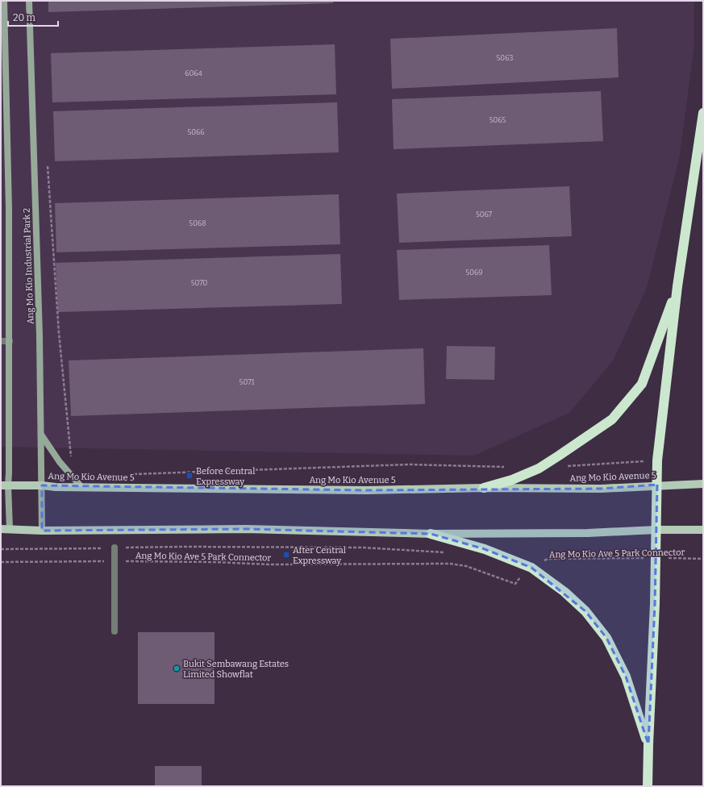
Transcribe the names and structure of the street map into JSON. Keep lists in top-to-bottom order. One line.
{"streets":{"main road":["Ang Mo Kio Avenue 5"],"street":["Ang Mo Kio Industrial Park 2"],"path":["Ang Mo Kio Ave 5 Park Connector"]},"crossings":[["Ang Mo Kio Industrial Park 2","Ang Mo Kio Avenue 5"]],"places":{"transit":["Before Central Expressway","After Central Expressway"],"other":["Bukit Sembawang Estates Limited Showflat"]},"house_numbers":["5063","6064","5065","5066","5067","5068","5069","5070","5071"],"scale_bar":"20 m"}
